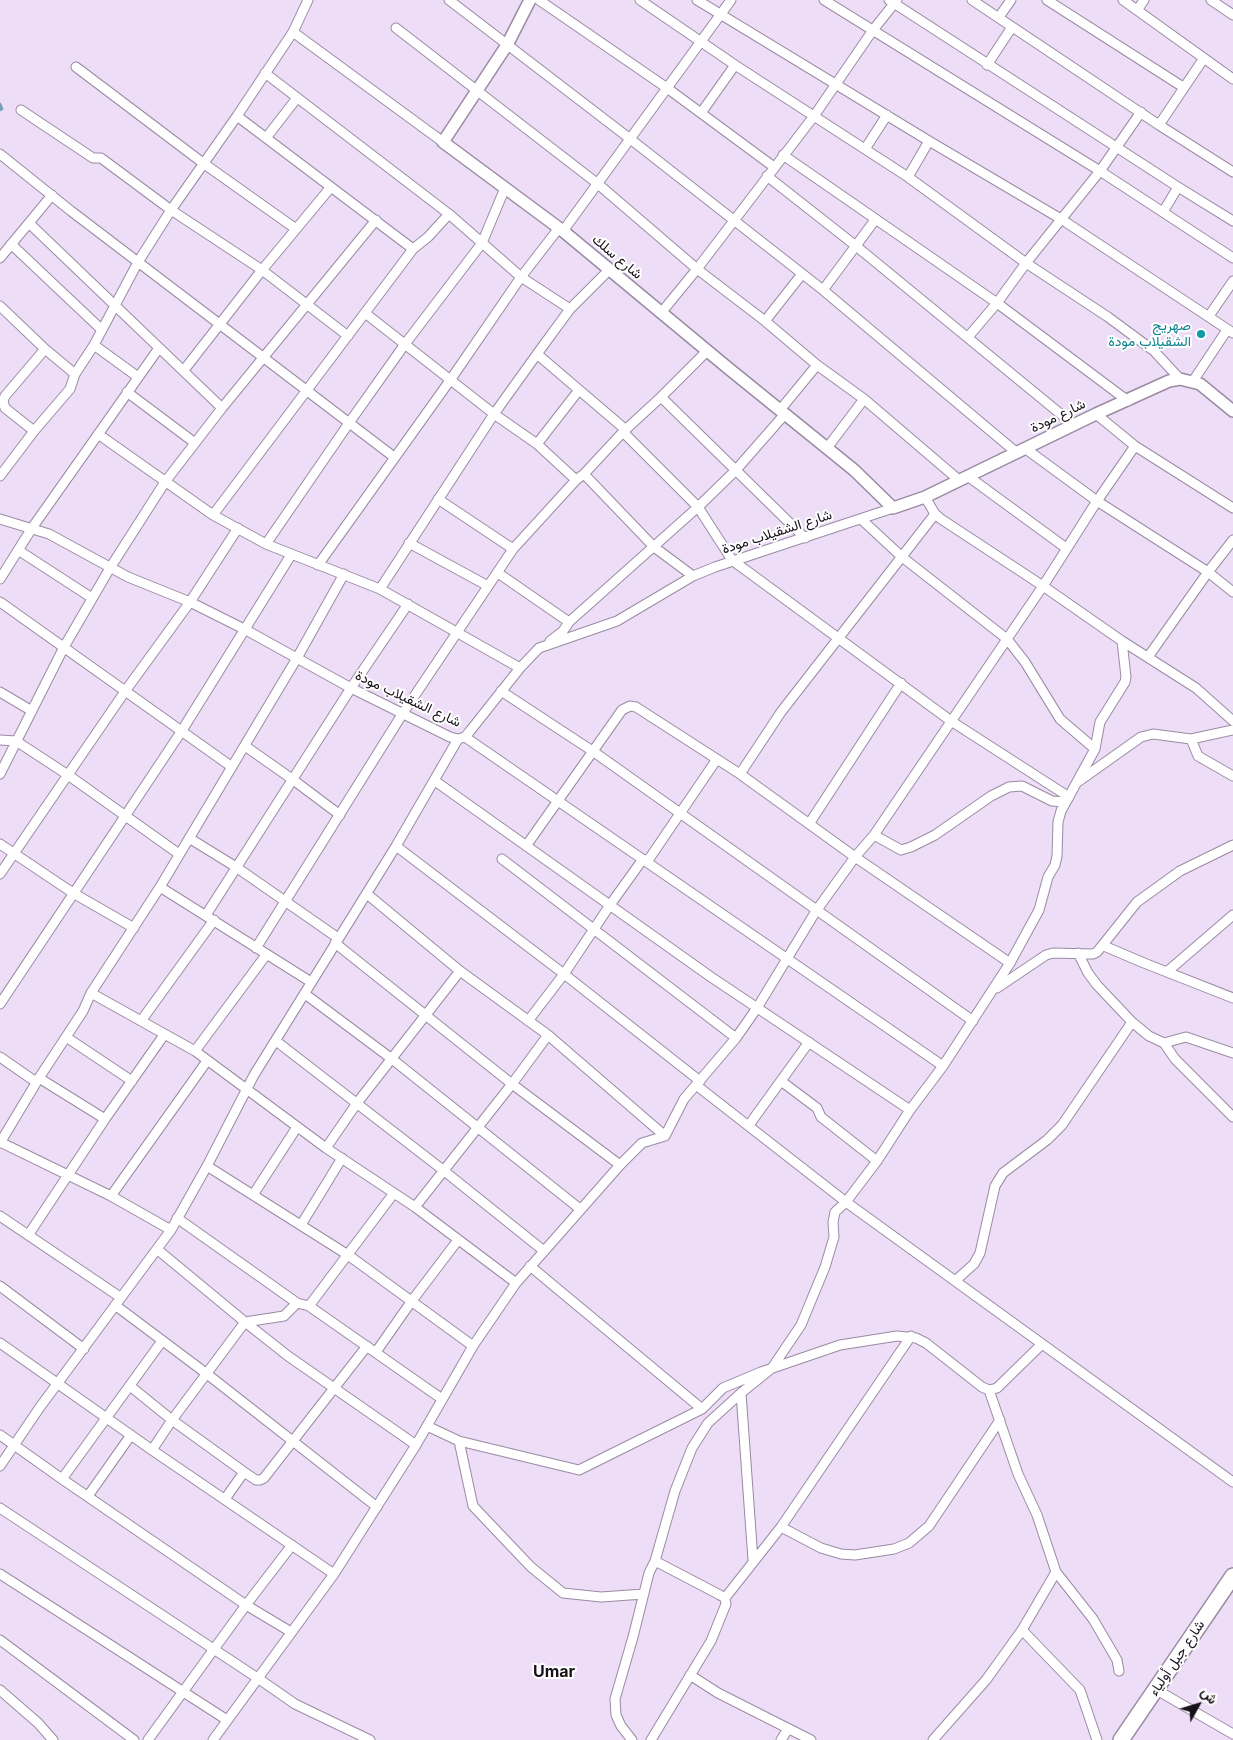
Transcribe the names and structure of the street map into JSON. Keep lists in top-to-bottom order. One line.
{"streets":{"highway":["شارع جبل أولياء"],"street":["شارع سلك","شارع مودة","شارع الشقيلاب مودة"]},"crossings":[["شارع سلك","شارع مودة"],["شارع سلك","شارع الشقيلاب مودة"],["شارع مودة","شارع الشقيلاب مودة"]],"districts":["Umar"],"places":["صهريج الشقيلاب مودة"],"north":"top right"}
